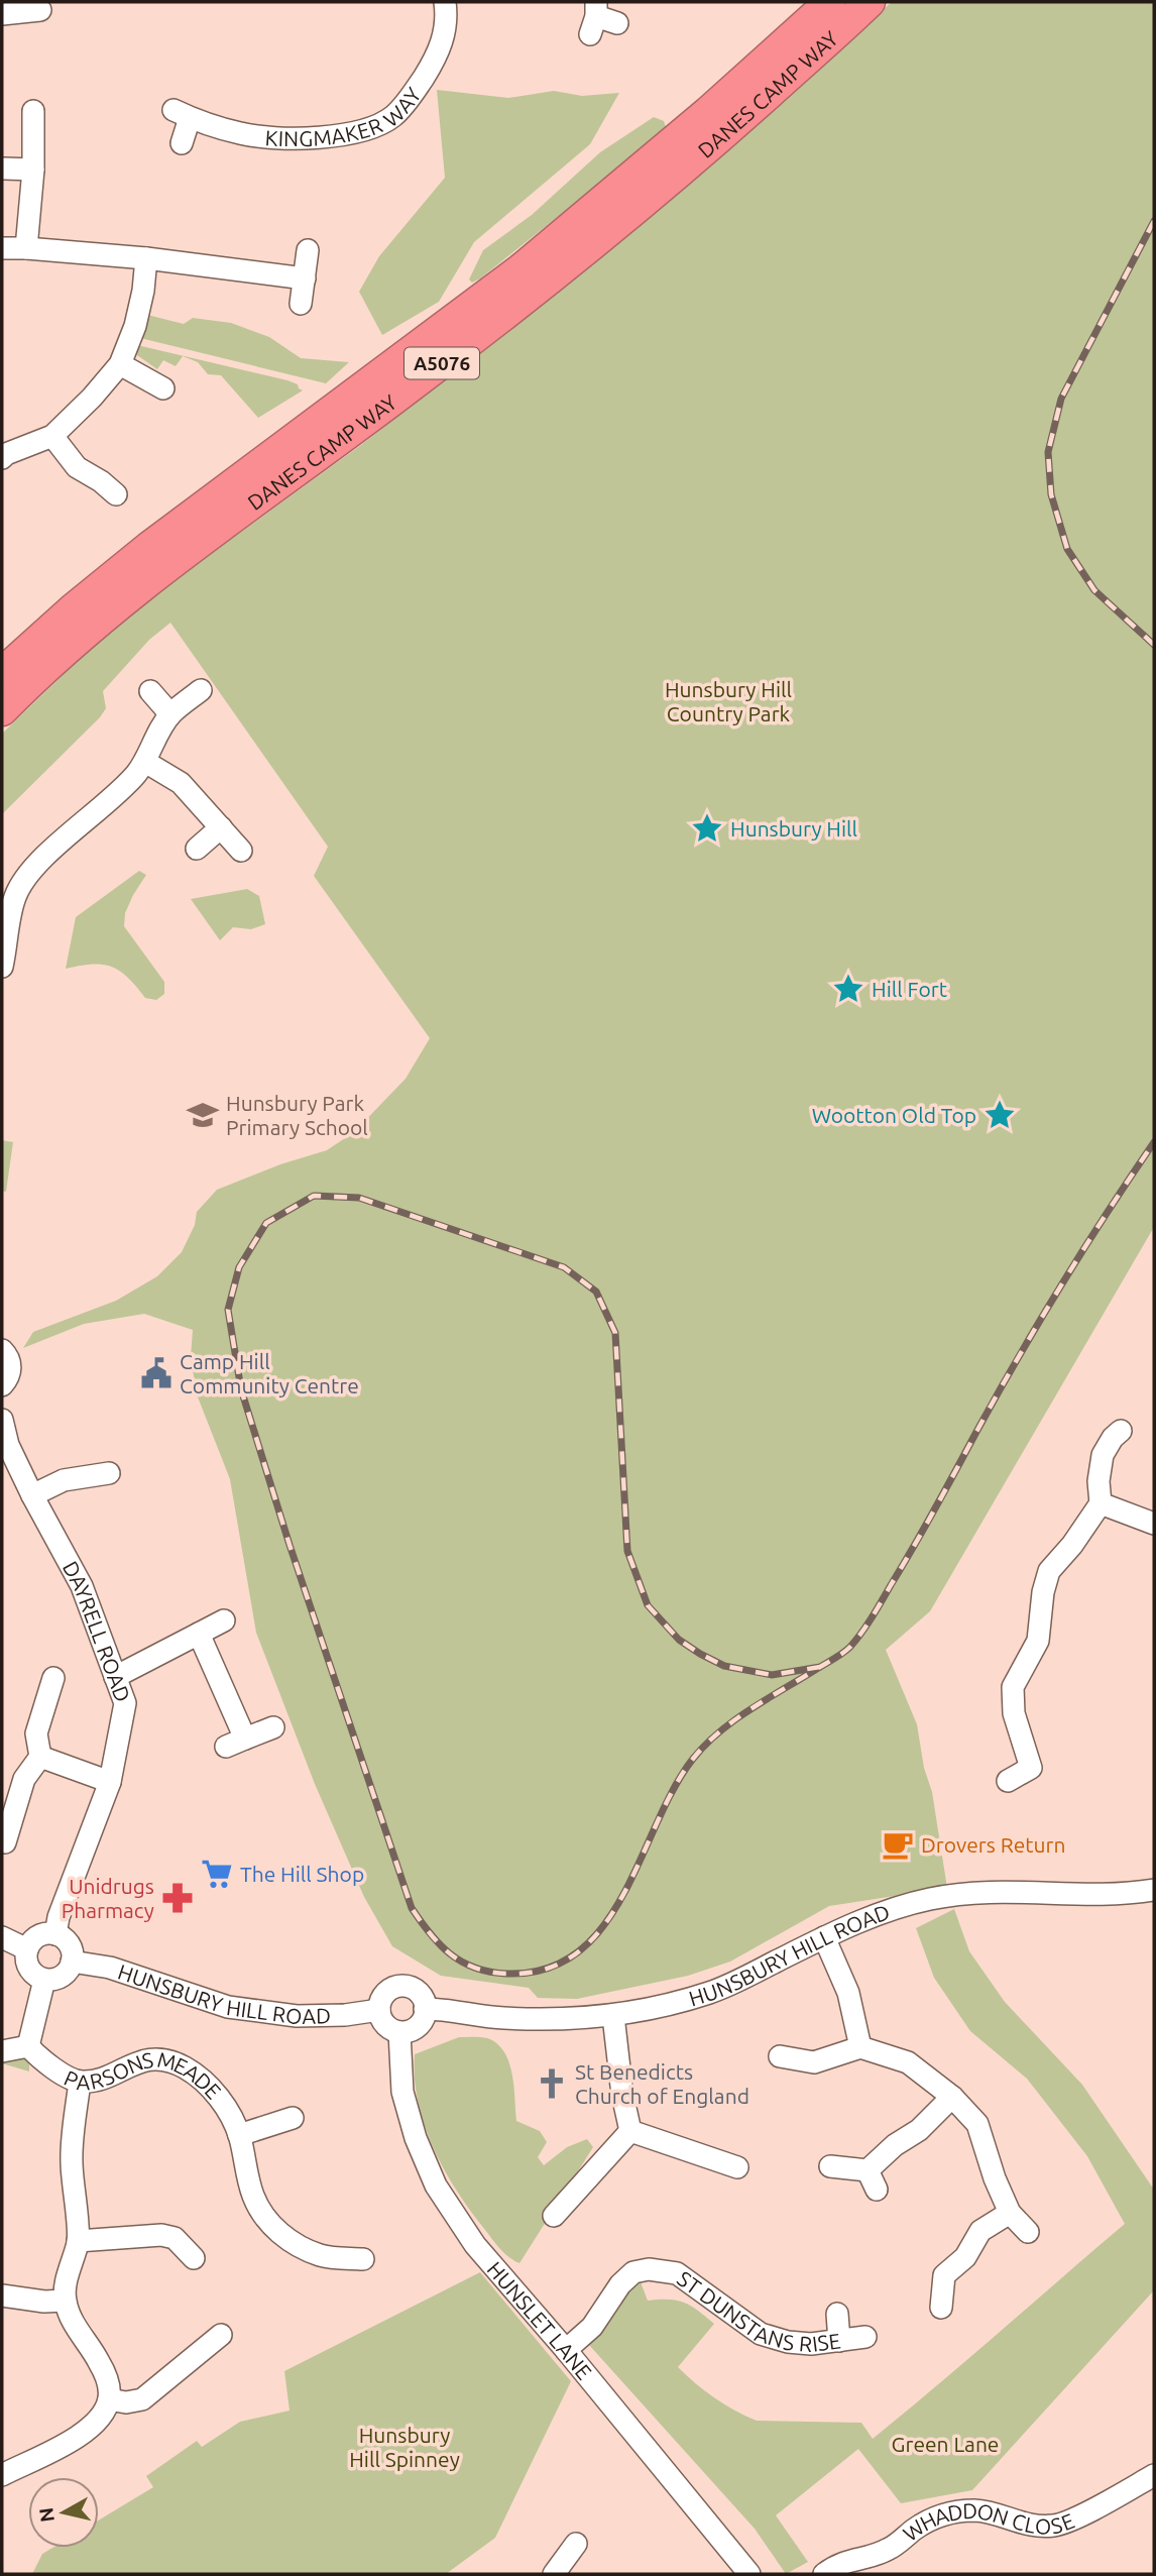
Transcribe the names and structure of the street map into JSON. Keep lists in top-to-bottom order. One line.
{"streets":{"highway":["DANES CAMP WAY","A5076"],"street":["KINGMAKER WAY","DAYRELL ROAD","HUNSBURY HILL ROAD","PARSONS MEADE","ST DUNSTANS RISE","HUNSLET LANE","WHADDON CLOSE"]},"crossings":[["DAYRELL ROAD","HUNSBURY HILL ROAD"],["HUNSBURY HILL ROAD","HUNSLET LANE"],["ST DUNSTANS RISE","HUNSLET LANE"]],"parks":["Hunsbury Hill Country Park","Hunsbury Hill Spinney","Green Lane"],"places":{"place":["Hunsbury Hill","Hill Fort","Wootton Old Top"],"school or university":["Hunsbury Park Primary School"],"public building":["Camp Hill Community Centre"],"cafe":["Drovers Return"],"supermarket":["The Hill Shop"],"pharmacy":["Unidrugs Pharmacy"],"church":["St Benedicts Church of England"]},"north":"left"}
